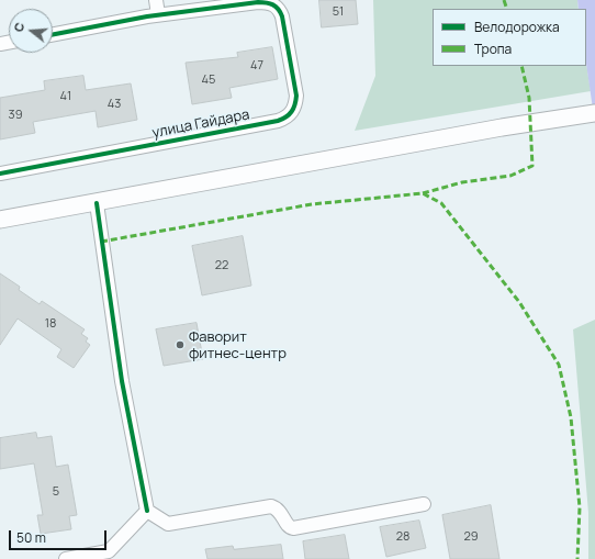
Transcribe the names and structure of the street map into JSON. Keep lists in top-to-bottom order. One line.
{"streets":{"street":["улица Гайдара"]},"places":["Фаворит фитнес-центр"],"house_numbers":["51","47","45","41","43","39","22","18","5","28","29"],"legend":["Велодорожка","Тропа"],"scale_bar":"50 m","north":"left"}
